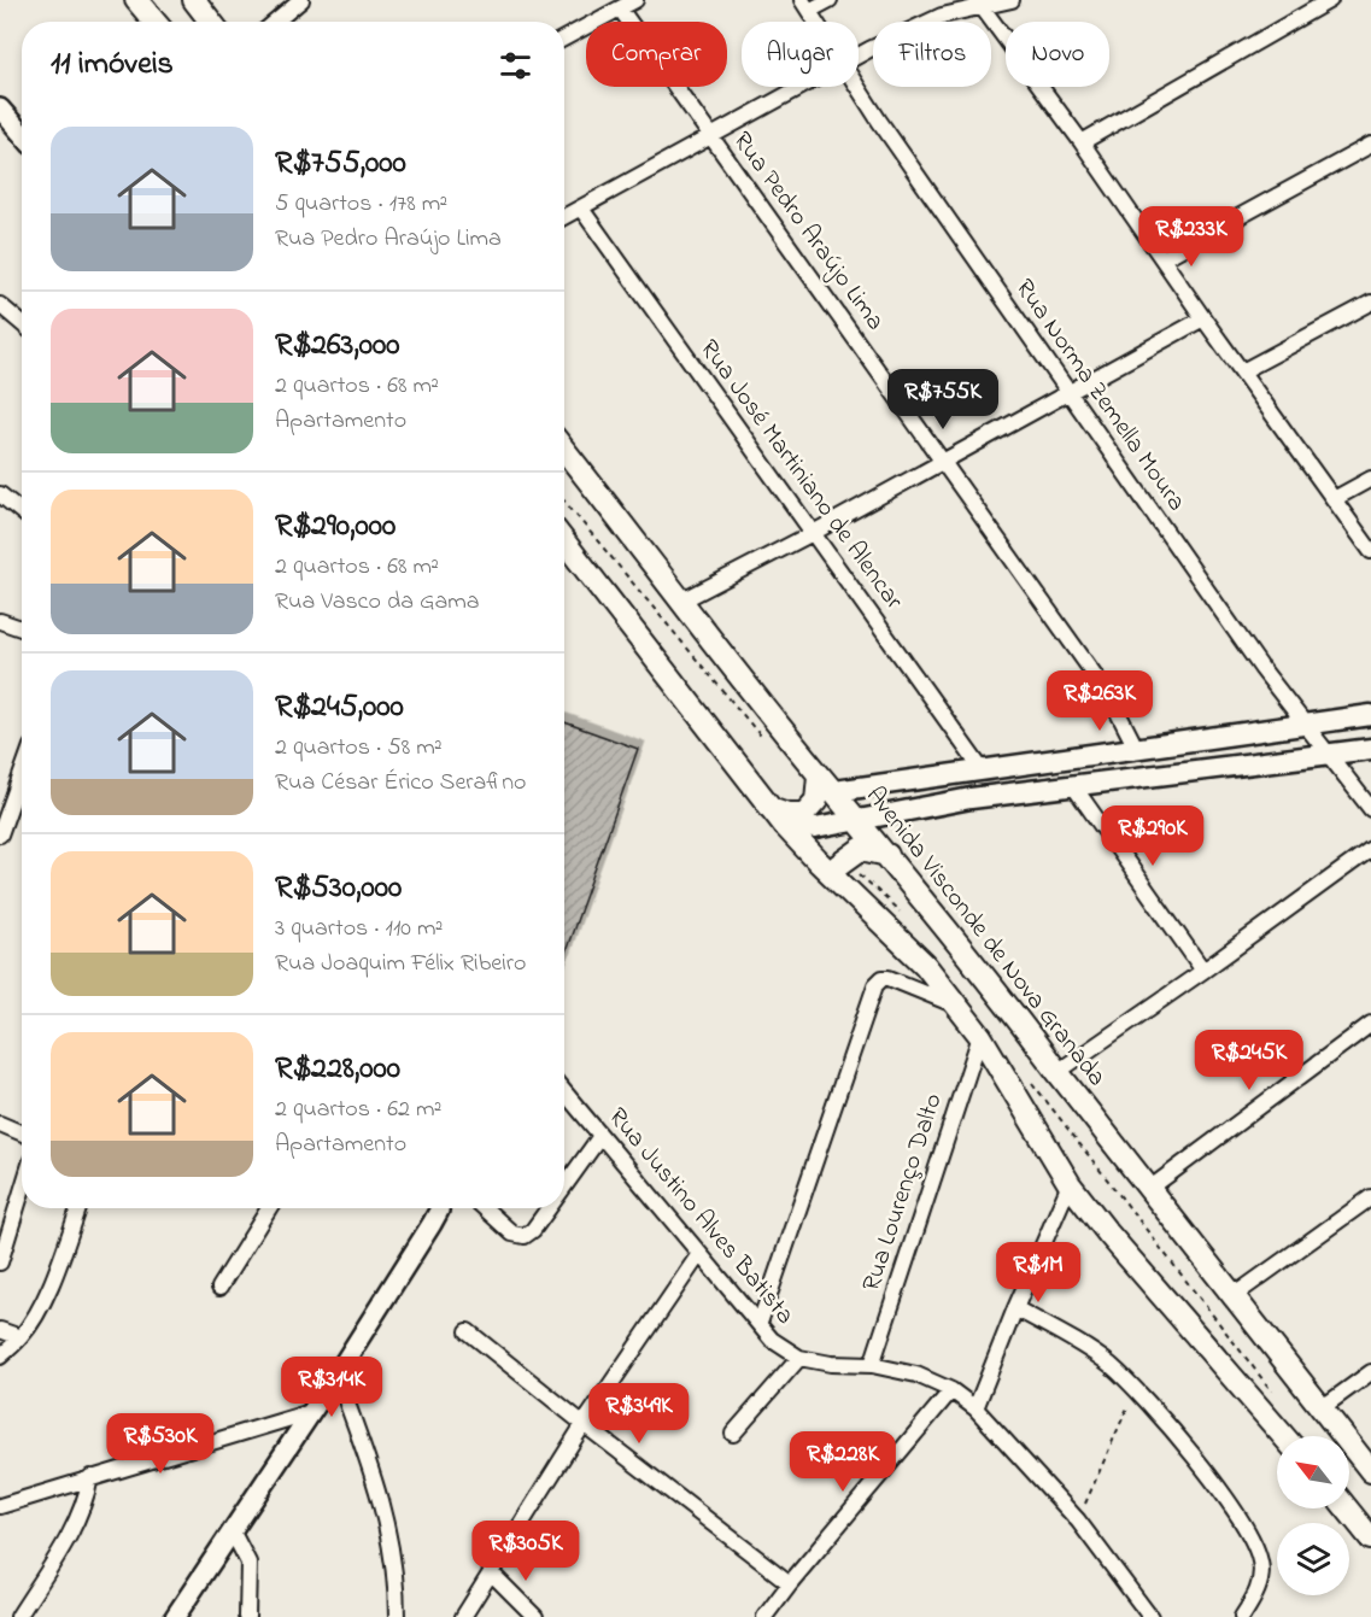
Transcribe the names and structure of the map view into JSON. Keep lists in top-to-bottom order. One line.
{"streets":{"main road":["Avenida Visconde de Nova Granada"],"street":["Rua Pedro Araújo Lima","Rua Norma Zemella Moura","Rua José Martiniano de Alencar","Rua Lourenço Dalto","Rua Justino Alves Batista"]},"crossings":[["Rua Lourenço Dalto","Rua Justino Alves Batista"]],"north":"top left","page":{"chip":["Comprar","Alugar","Filtros","Novo"],"heading":"11 imóveis","list":[{"name":"R$755,000","note":"5 quartos · 178 m² · Rua Pedro Araújo Lima"},{"name":"R$263,000","note":"2 quartos · 68 m² · Apartamento"},{"name":"R$290,000","note":"2 quartos · 68 m² · Rua Vasco da Gama"},{"name":"R$245,000","note":"2 quartos · 58 m² · Rua César Érico Serafino"},{"name":"R$530,000","note":"3 quartos · 110 m² · Rua Joaquim Félix Ribeiro"},{"name":"R$228,000","note":"2 quartos · 62 m² · Apartamento"}],"price":["R$233K","R$755K","R$263K","R$290K","R$245K","R$1M","R$314K","R$349K","R$530K","R$228K","R$305K"]}}
